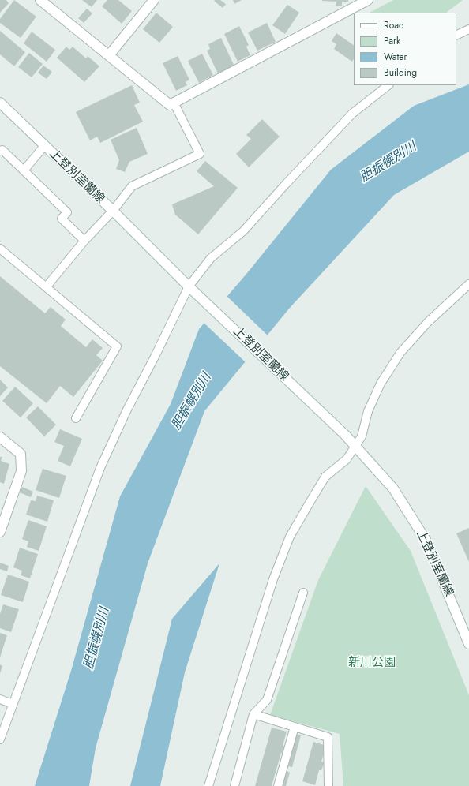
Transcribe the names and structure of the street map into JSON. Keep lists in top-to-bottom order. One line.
{"streets":{"main road":["上登別室蘭線"]},"water":["胆振幌別川"],"parks":["新川公園"],"legend":["Road","Park","Water","Building"]}
